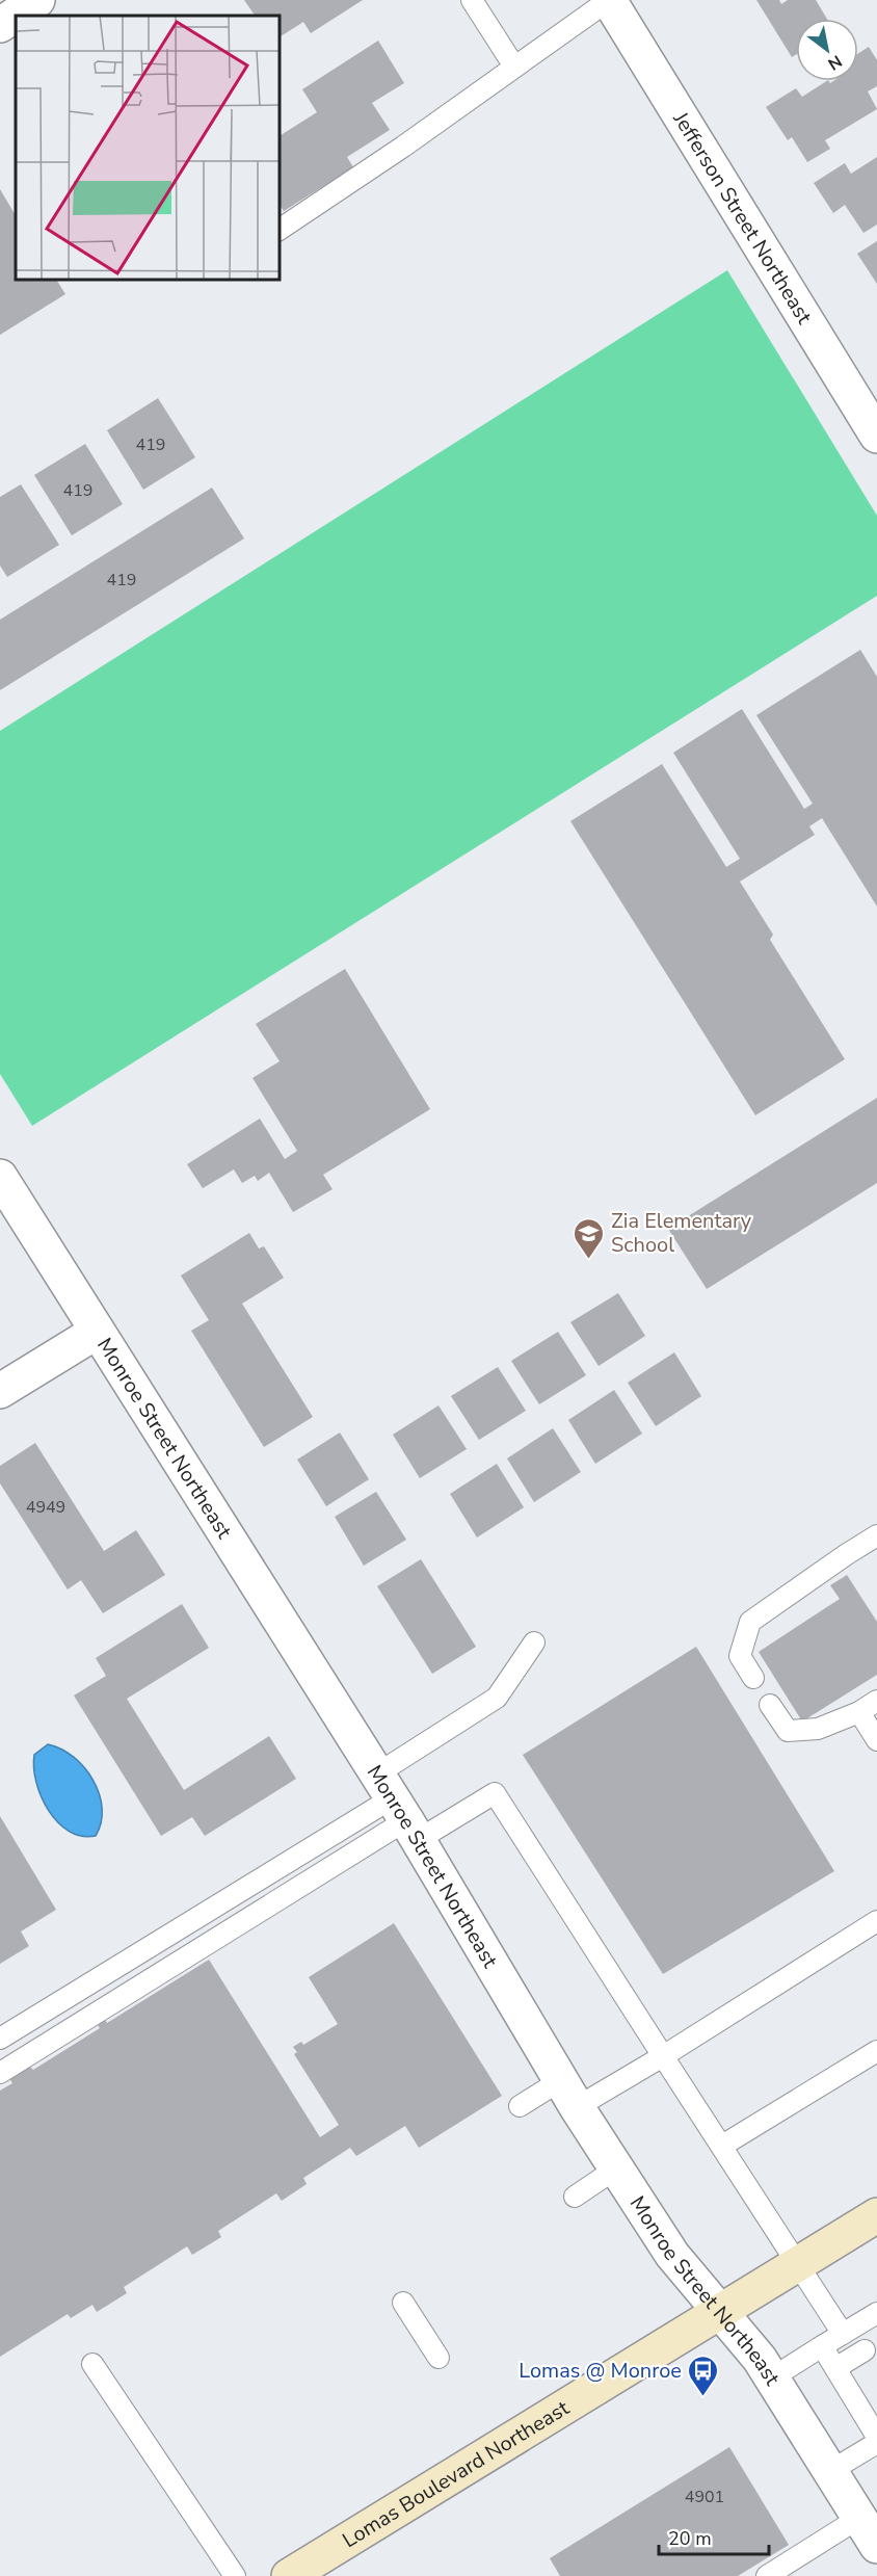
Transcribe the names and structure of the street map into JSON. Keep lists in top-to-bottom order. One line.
{"streets":{"main road":["Lomas Boulevard Northeast"],"street":["Jefferson Street Northeast","Monroe Street Northeast"]},"crossings":[["Monroe Street Northeast","Lomas Boulevard Northeast"]],"places":{"school or university":["Zia Elementary School"],"bus stop":["Lomas @ Monroe"]},"house_numbers":["419","419","419","4949","4901"],"scale_bar":"20 m","north":"bottom right"}
